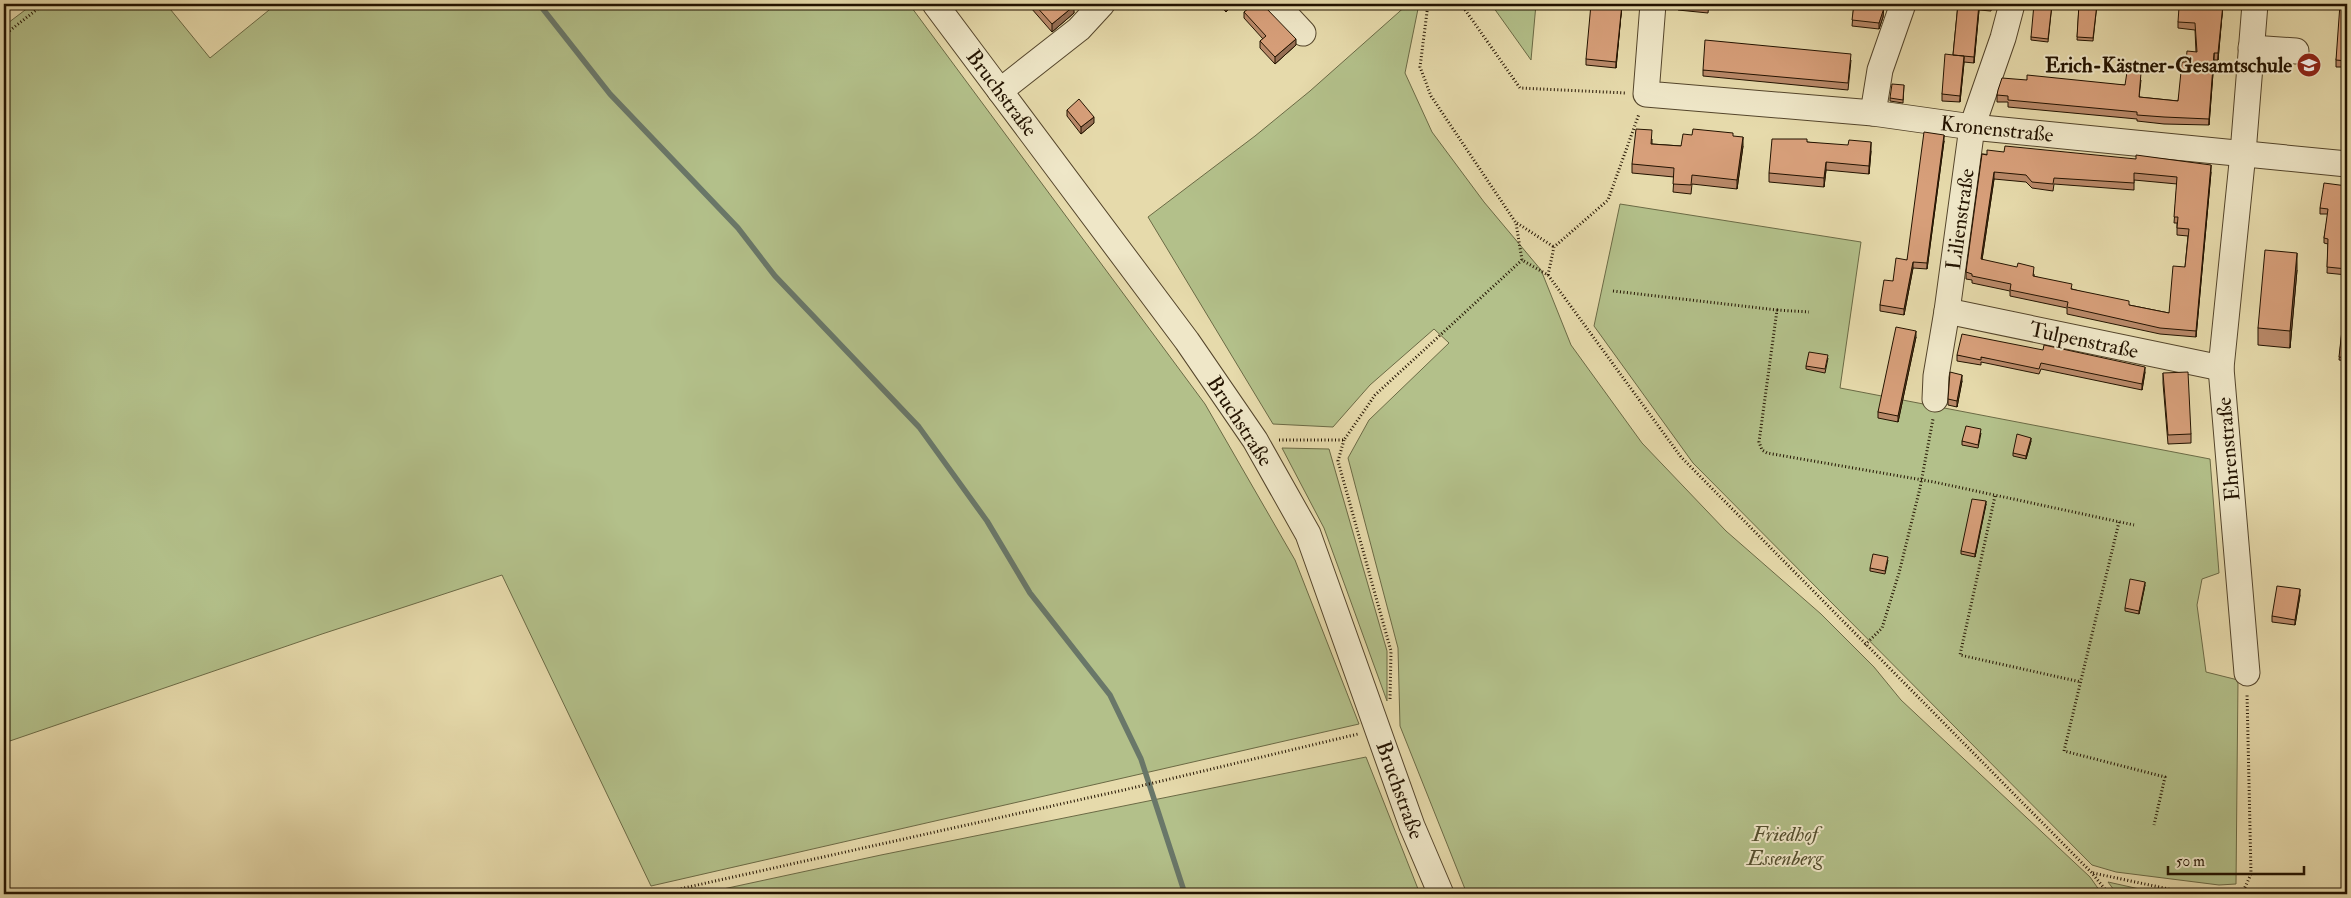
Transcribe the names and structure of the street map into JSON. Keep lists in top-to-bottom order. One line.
{"streets":{"street":["Bruchstraße","Kronenstraße","Lilienstraße","Tulpenstraße","Ehrenstraße"]},"crossings":[["Kronenstraße","Lilienstraße"],["Kronenstraße","Ehrenstraße"],["Lilienstraße","Tulpenstraße"],["Tulpenstraße","Ehrenstraße"]],"parks":["Friedhof Essenberg"],"places":{"school or university":["Erich-Kästner-Gesamtschule"]},"scale_bar":"50 m"}
